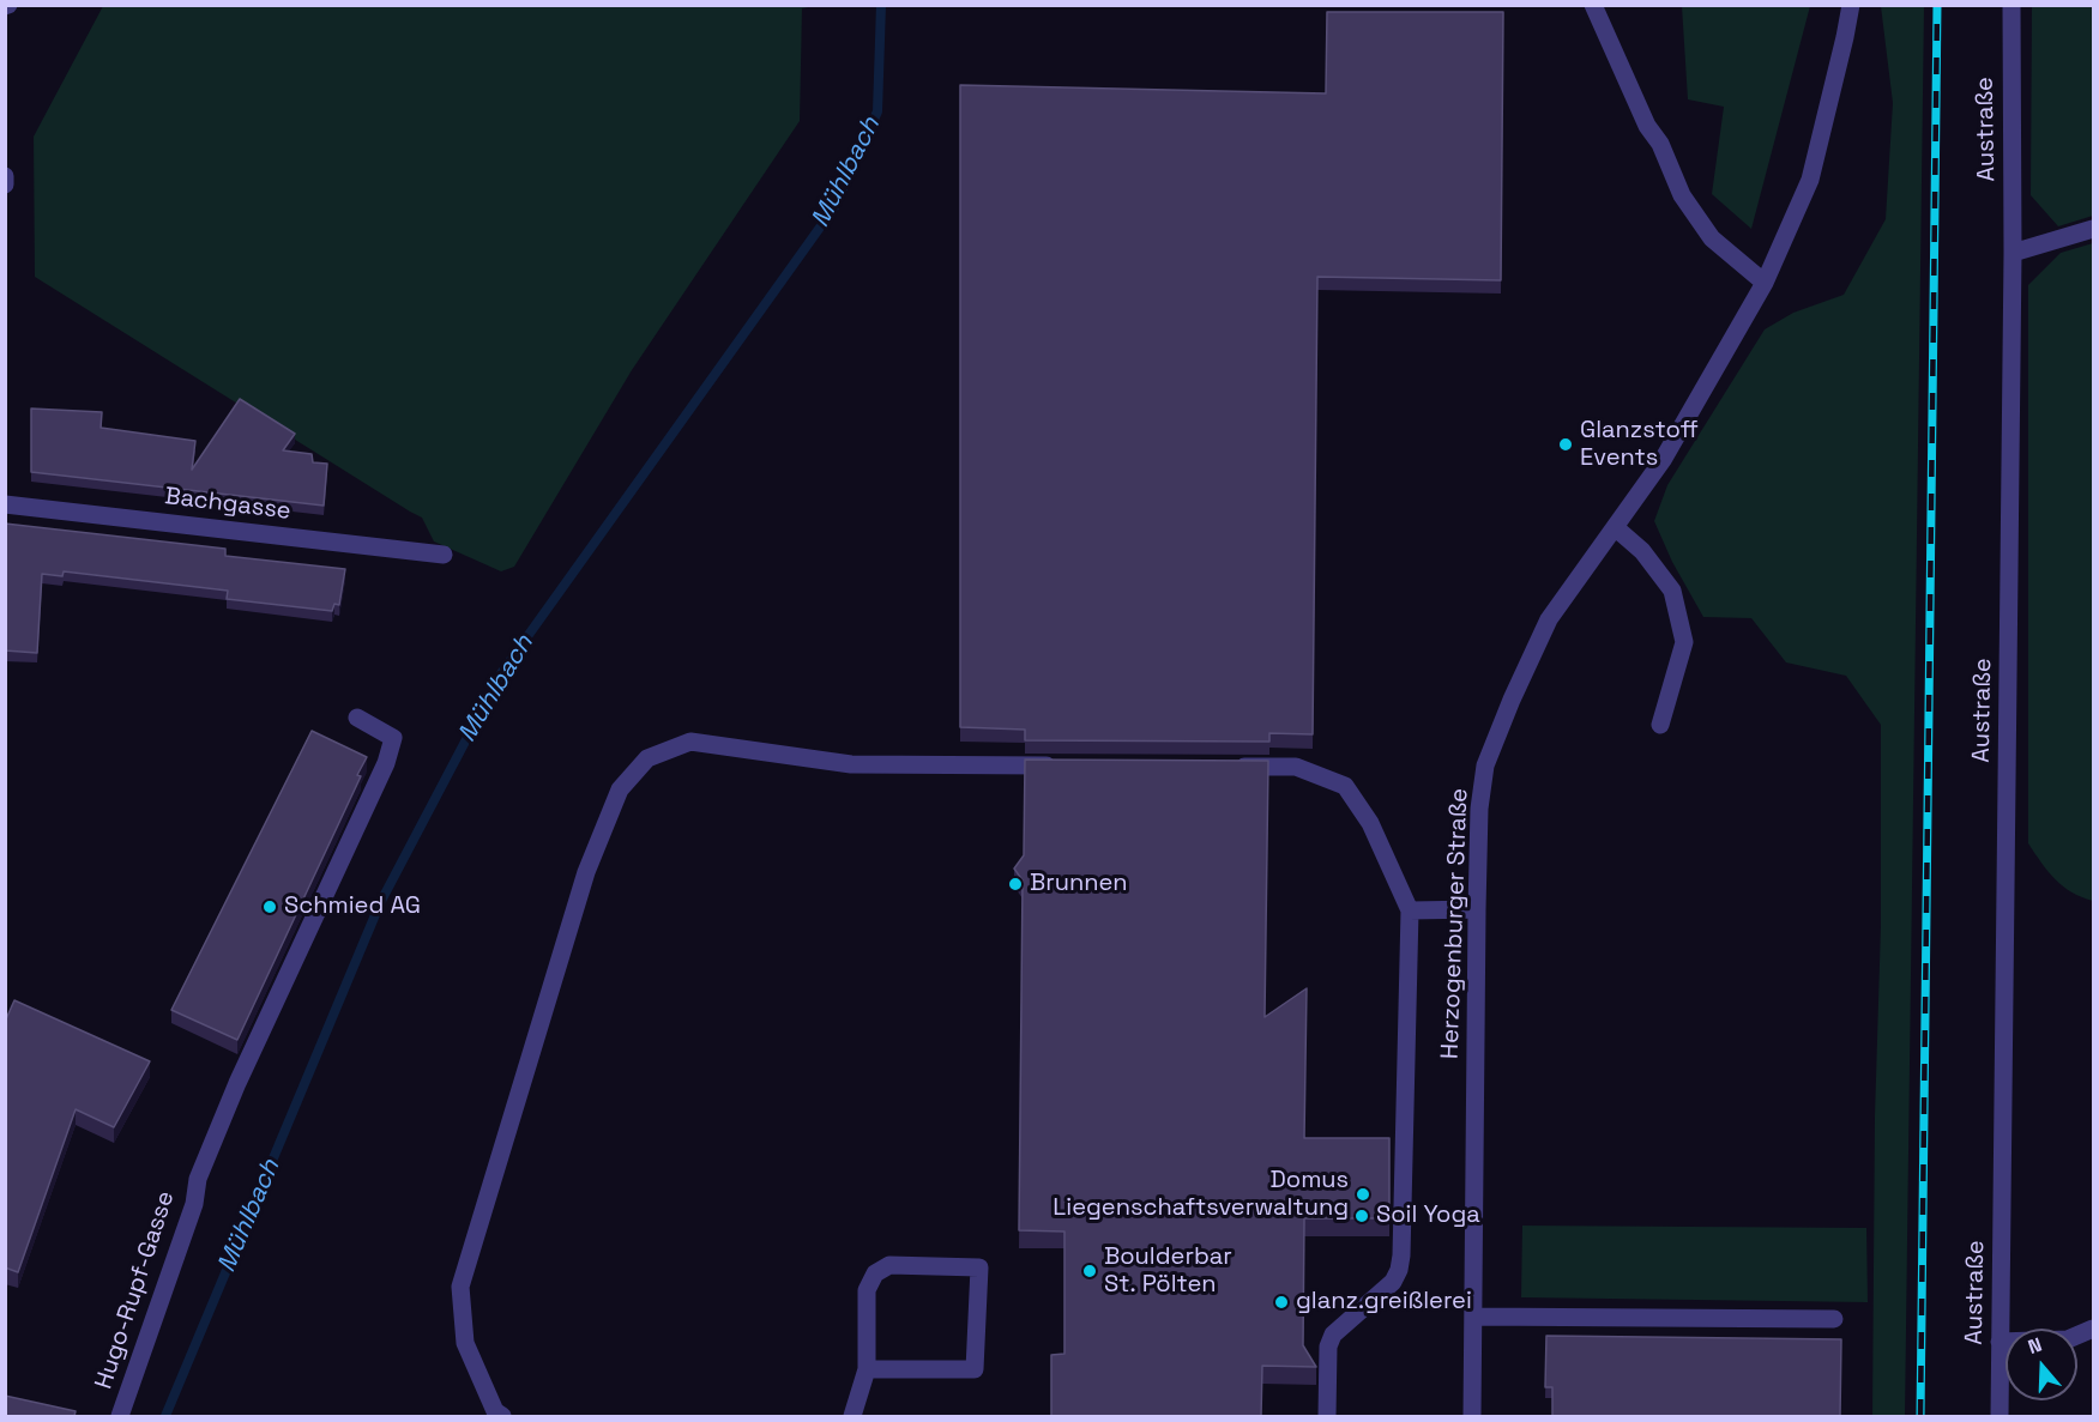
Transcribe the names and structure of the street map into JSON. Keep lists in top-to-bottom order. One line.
{"streets":{"street":["Austraße","Bachgasse","Herzogenburger Straße","Hugo-Rupf-Gasse"]},"water":["Mühlbach"],"places":["Glanzstoff Events","Brunnen","Schmied AG","Domus Liegenschaftsverwaltung","Soil Yoga","Boulderbar St. Pölten","glanz.greißlerei"],"north":"top"}
